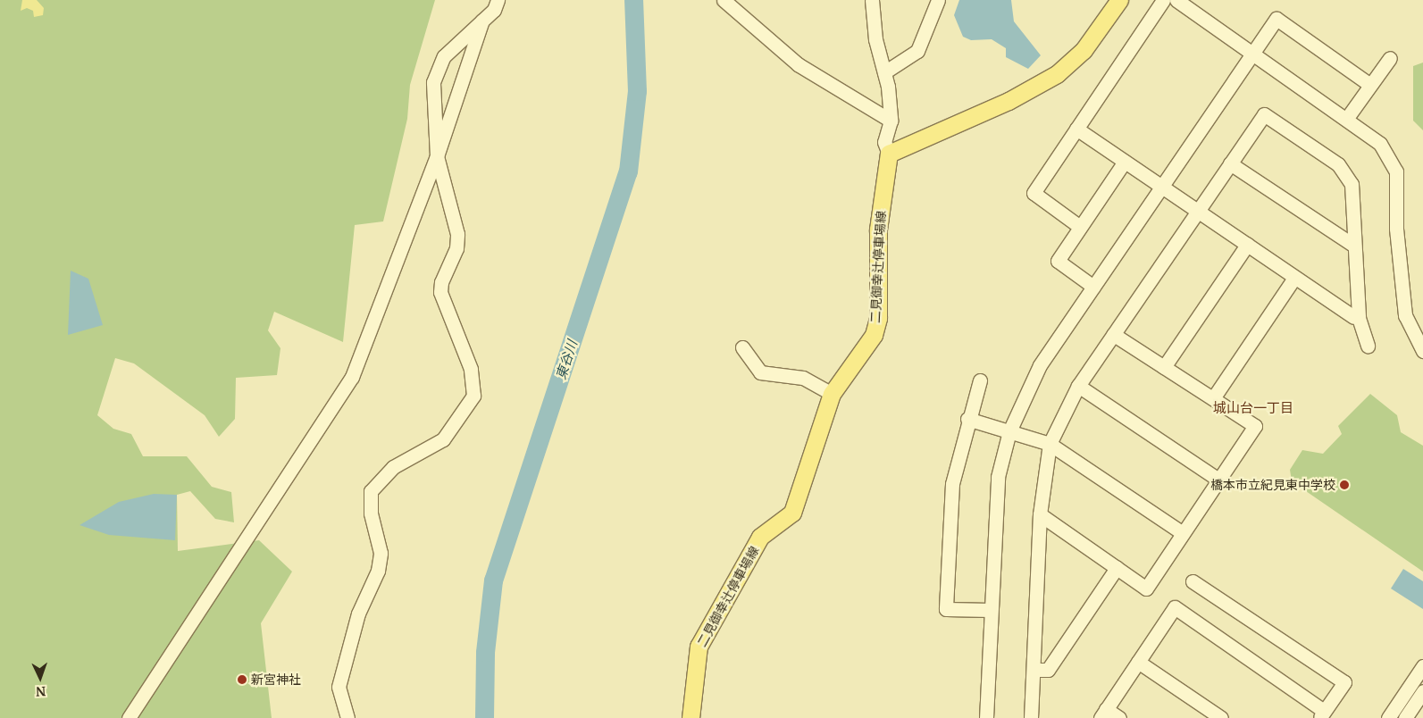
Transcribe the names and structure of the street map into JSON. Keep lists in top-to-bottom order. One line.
{"streets":{"main road":["二見御幸辻停車場線"]},"districts":["城山台一丁目"],"water":["東谷川"],"places":["橋本市立紀見東中学校","新宮神社"],"north":"bottom"}
